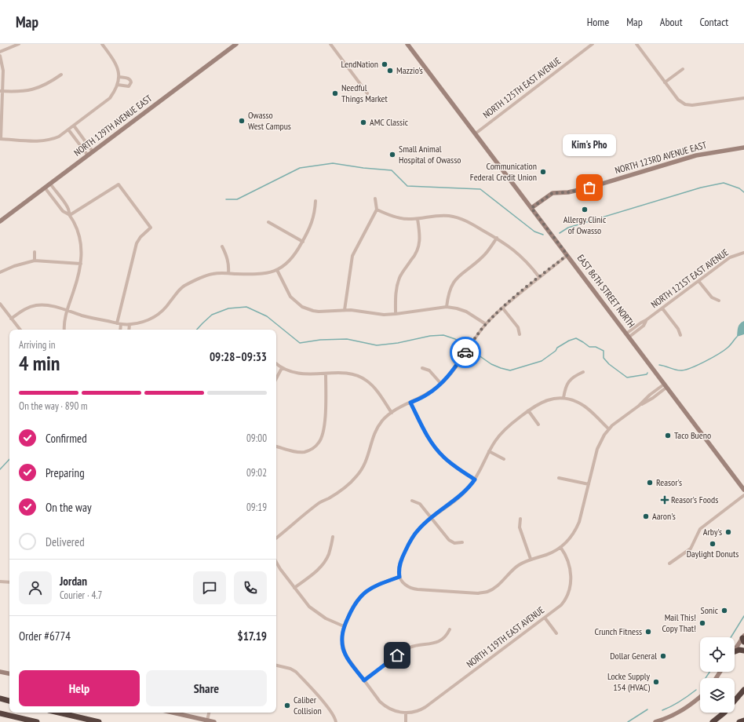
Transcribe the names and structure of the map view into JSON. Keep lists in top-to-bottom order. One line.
{"streets":{"main road":["NORTH 129TH AVENUE EAST","NORTH 123RD AVENUE EAST","EAST 86TH STREET NORTH"],"street":["NORTH 125TH EAST AVENUE","NORTH 121ST EAST AVENUE","NORTH 119TH EAST AVENUE"]},"crossings":[["NORTH 125TH EAST AVENUE","EAST 86TH STREET NORTH"],["NORTH 123RD AVENUE EAST","EAST 86TH STREET NORTH"],["NORTH 121ST EAST AVENUE","EAST 86TH STREET NORTH"]],"places":{"other":["LendNation","Mazzio's","Needful Things Market","Owasso West Campus","AMC Classic","Small Animal Hospital of Owasso","Communication Federal Credit Union","Kim's Pho","Allergy Clinic of Owasso","Taco Bueno","Reasor's","Aaron's","Arby's","Daylight Donuts","Sonic","Mail This! Copy That!","Crunch Fitness","Dollar General","Locke Supply 154 (HVAC)","Caliber Collision"],"health":["Reasor's Foods"]},"page":{"header":"Map","nav":["Home","Map","About","Contact"],"bubble":"Kim's Pho","heading":["4 min","Arriving in","09:28–09:33"],"panel":["Jordan","Courier · 4.7","Order #6774","$17.19"],"bar":"On the way · 890 m","list":[["Confirmed","09:00"],["Preparing","09:02"],["On the way","09:19"],"Delivered"],"buttons":["Help","Share"]}}
